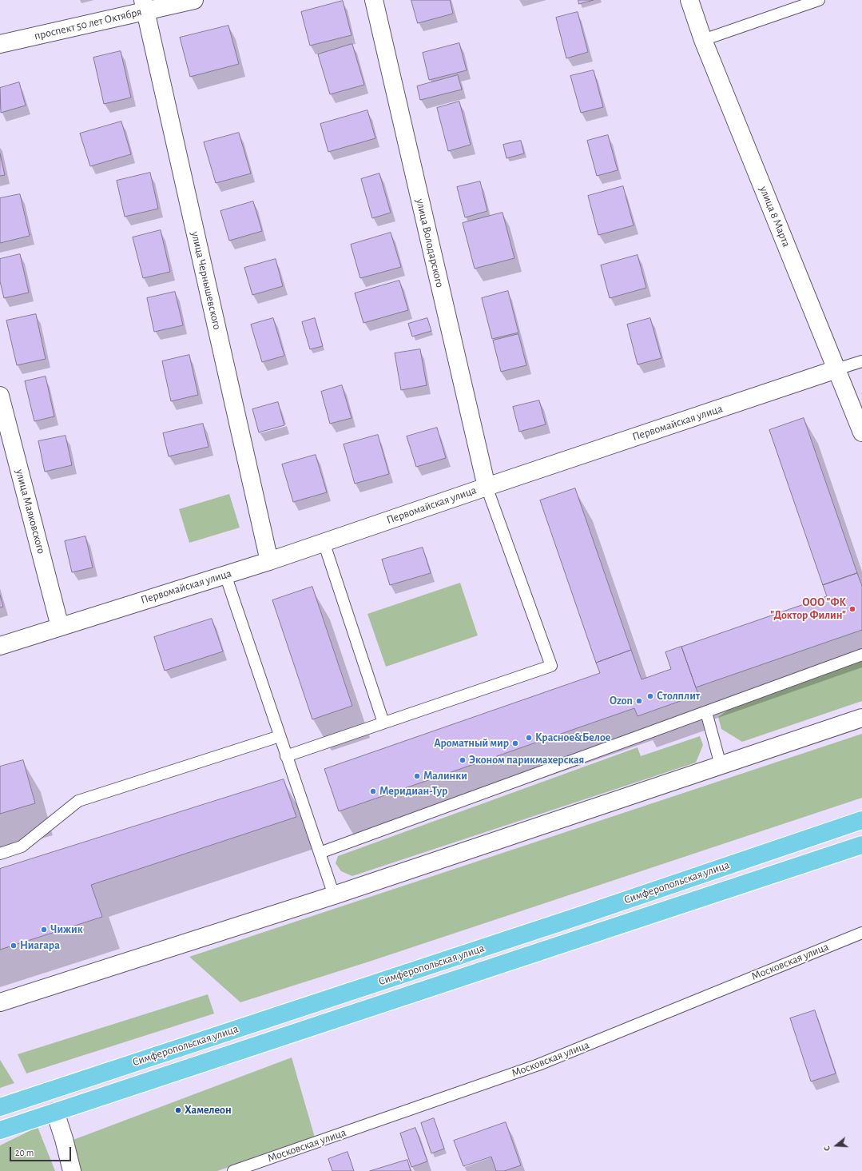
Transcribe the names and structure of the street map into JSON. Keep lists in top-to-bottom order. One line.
{"streets":{"main road":["Симферопольская улица"],"street":["проспект 50 лет Октября","улица 8 Марта","улица Володарского","улица Чернышевского","Первомайская улица","улица Маяковского"],"lane":["Московская улица"]},"crossings":[["проспект 50 лет Октября","улица Чернышевского"],["улица 8 Марта","Первомайская улица"],["улица Володарского","Первомайская улица"],["улица Чернышевского","Первомайская улица"],["Первомайская улица","улица Маяковского"]],"places":["ООО \"ФК \"Доктор Филин\"","Столплит","Ozon","Красное&Белое","Ароматный мир","Эконом парикмахерская","Малинки","Меридиан-Тур","Чижик","Ниагара","Хамелеон"],"scale_bar":"20 m","north":"left"}
